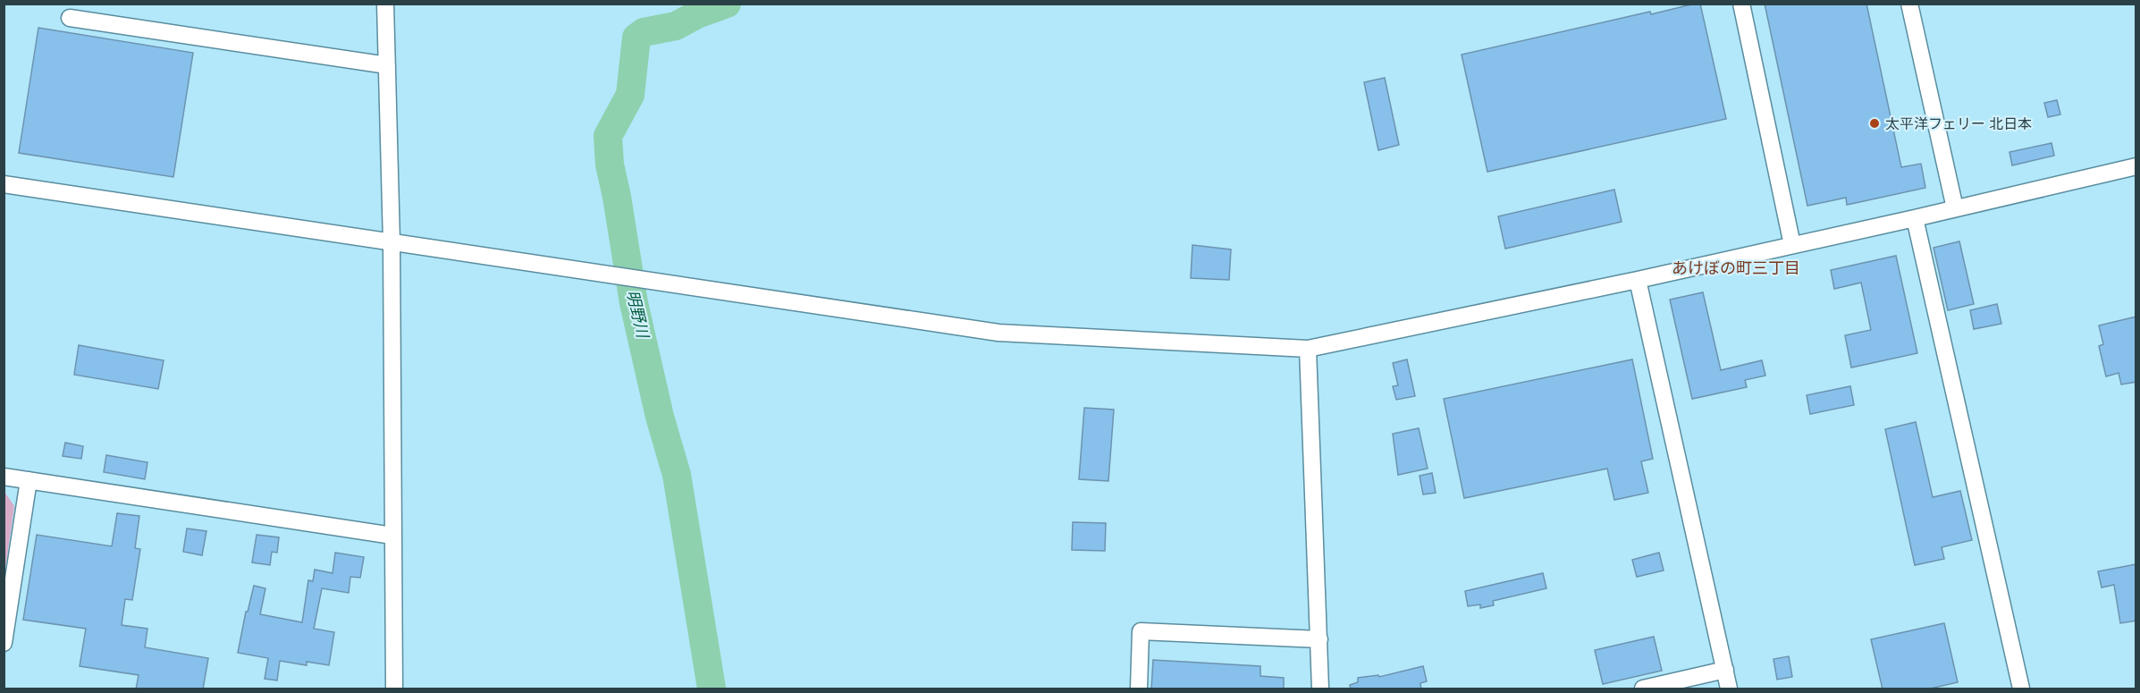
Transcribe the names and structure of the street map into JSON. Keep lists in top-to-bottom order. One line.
{"districts":["あけぼの町三丁目"],"water":["明野川"],"places":["太平洋フェリー 北日本"]}
